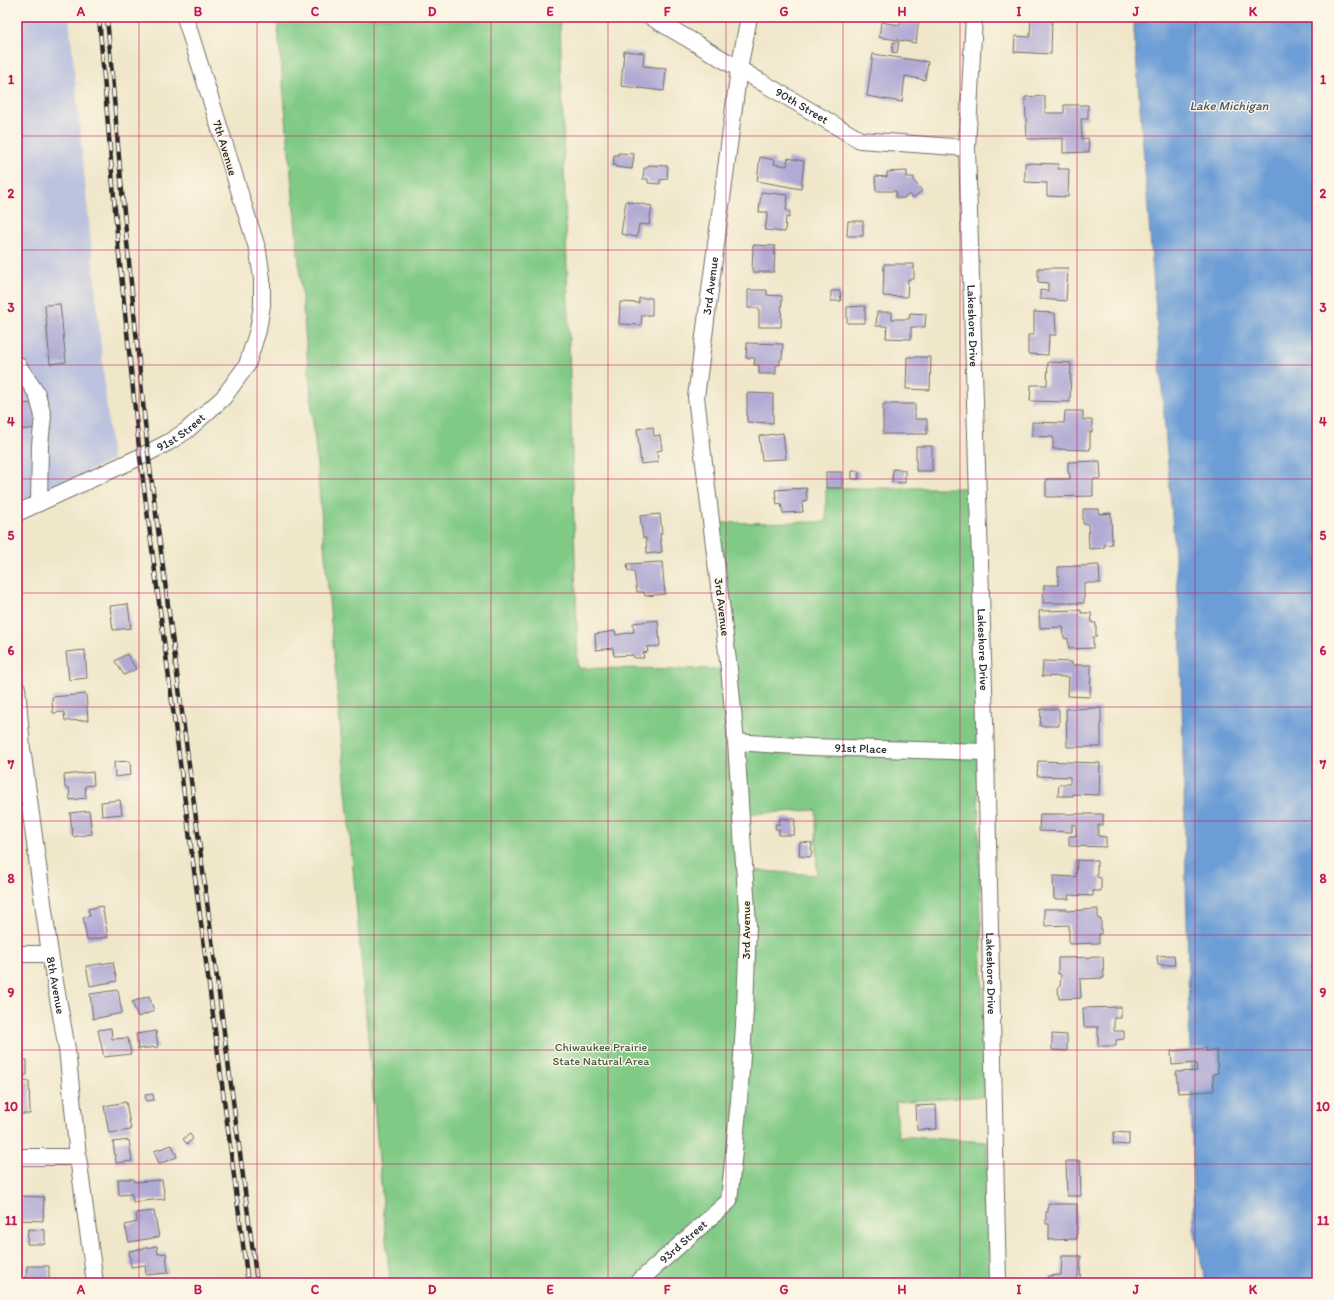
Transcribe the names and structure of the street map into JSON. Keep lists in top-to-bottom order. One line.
{"streets":{"street":["90th Street","7th Avenue","3rd Avenue","Lakeshore Drive","91st Street","91st Place","8th Avenue","93rd Street"]},"crossings":[["90th Street","3rd Avenue"],["90th Street","Lakeshore Drive"],["7th Avenue","91st Street"],["3rd Avenue","91st Place"],["3rd Avenue","93rd Street"],["Lakeshore Drive","91st Place"]],"water":["Lake Michigan"],"parks":["Chiwaukee Prairie State Natural Area"],"grid":{"columns":["A","B","C","D","E","F","G","H","I","J","K"],"rows":["1","2","3","4","5","6","7","8","9","10","11"]}}
